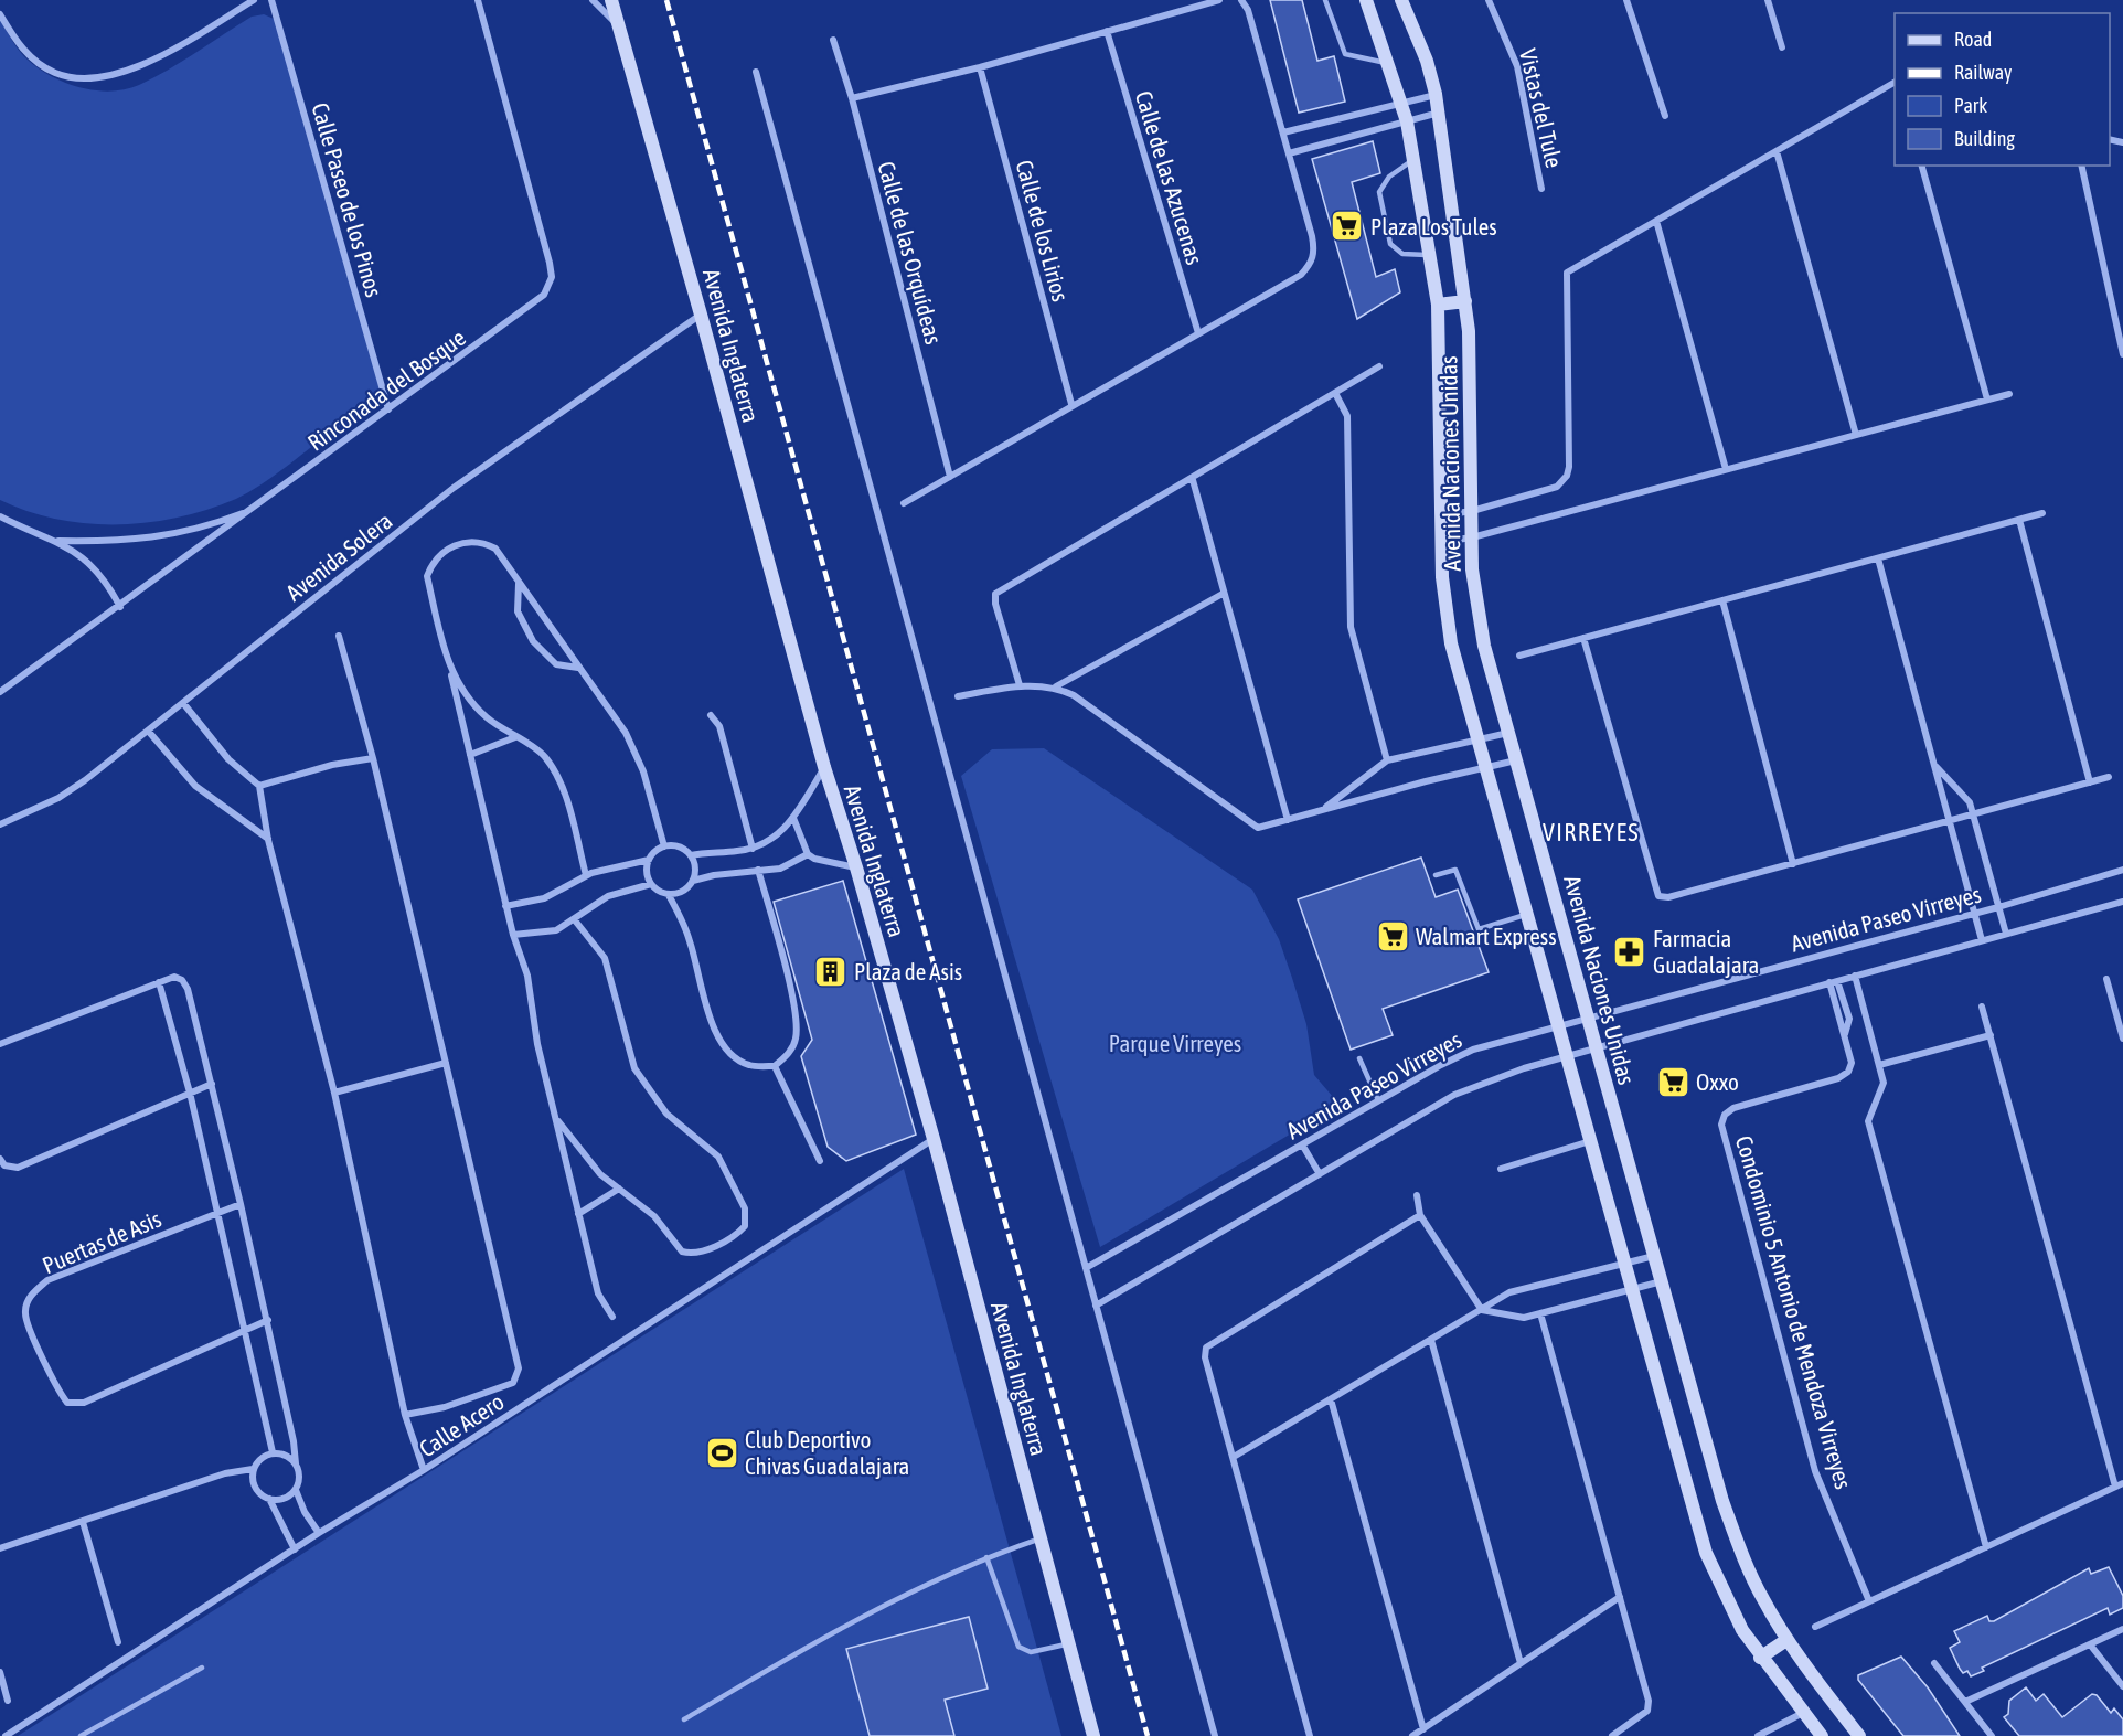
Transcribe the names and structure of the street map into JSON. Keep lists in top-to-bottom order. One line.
{"streets":{"street":["Vistas del Tule","Calle de las Azucenas","Calle Paseo de los Pinos","Calle de los Lirios","Calle de las Orquídeas","Avenida Inglaterra","Rinconada del Bosque","Avenida Naciones Unidas","Avenida Solera","Avenida Paseo Virreyes","Puertas de Asis","Condominio 5 Antonio de Mendoza Virreyes","Calle Acero"]},"crossings":[["Calle Paseo de los Pinos","Rinconada del Bosque"],["Avenida Inglaterra","Avenida Solera"],["Avenida Inglaterra","Calle Acero"],["Avenida Naciones Unidas","Avenida Paseo Virreyes"],["Avenida Paseo Virreyes","Condominio 5 Antonio de Mendoza Virreyes"]],"districts":["VIRREYES"],"parks":["Parque Virreyes"],"places":{"supermarket":["Plaza Los Tules","Walmart Express","Oxxo"],"pharmacy":["Farmacia Guadalajara"],"building":["Plaza de Asis"],"sports":["Club Deportivo Chivas Guadalajara"]},"legend":["Road","Railway","Park","Building"]}
